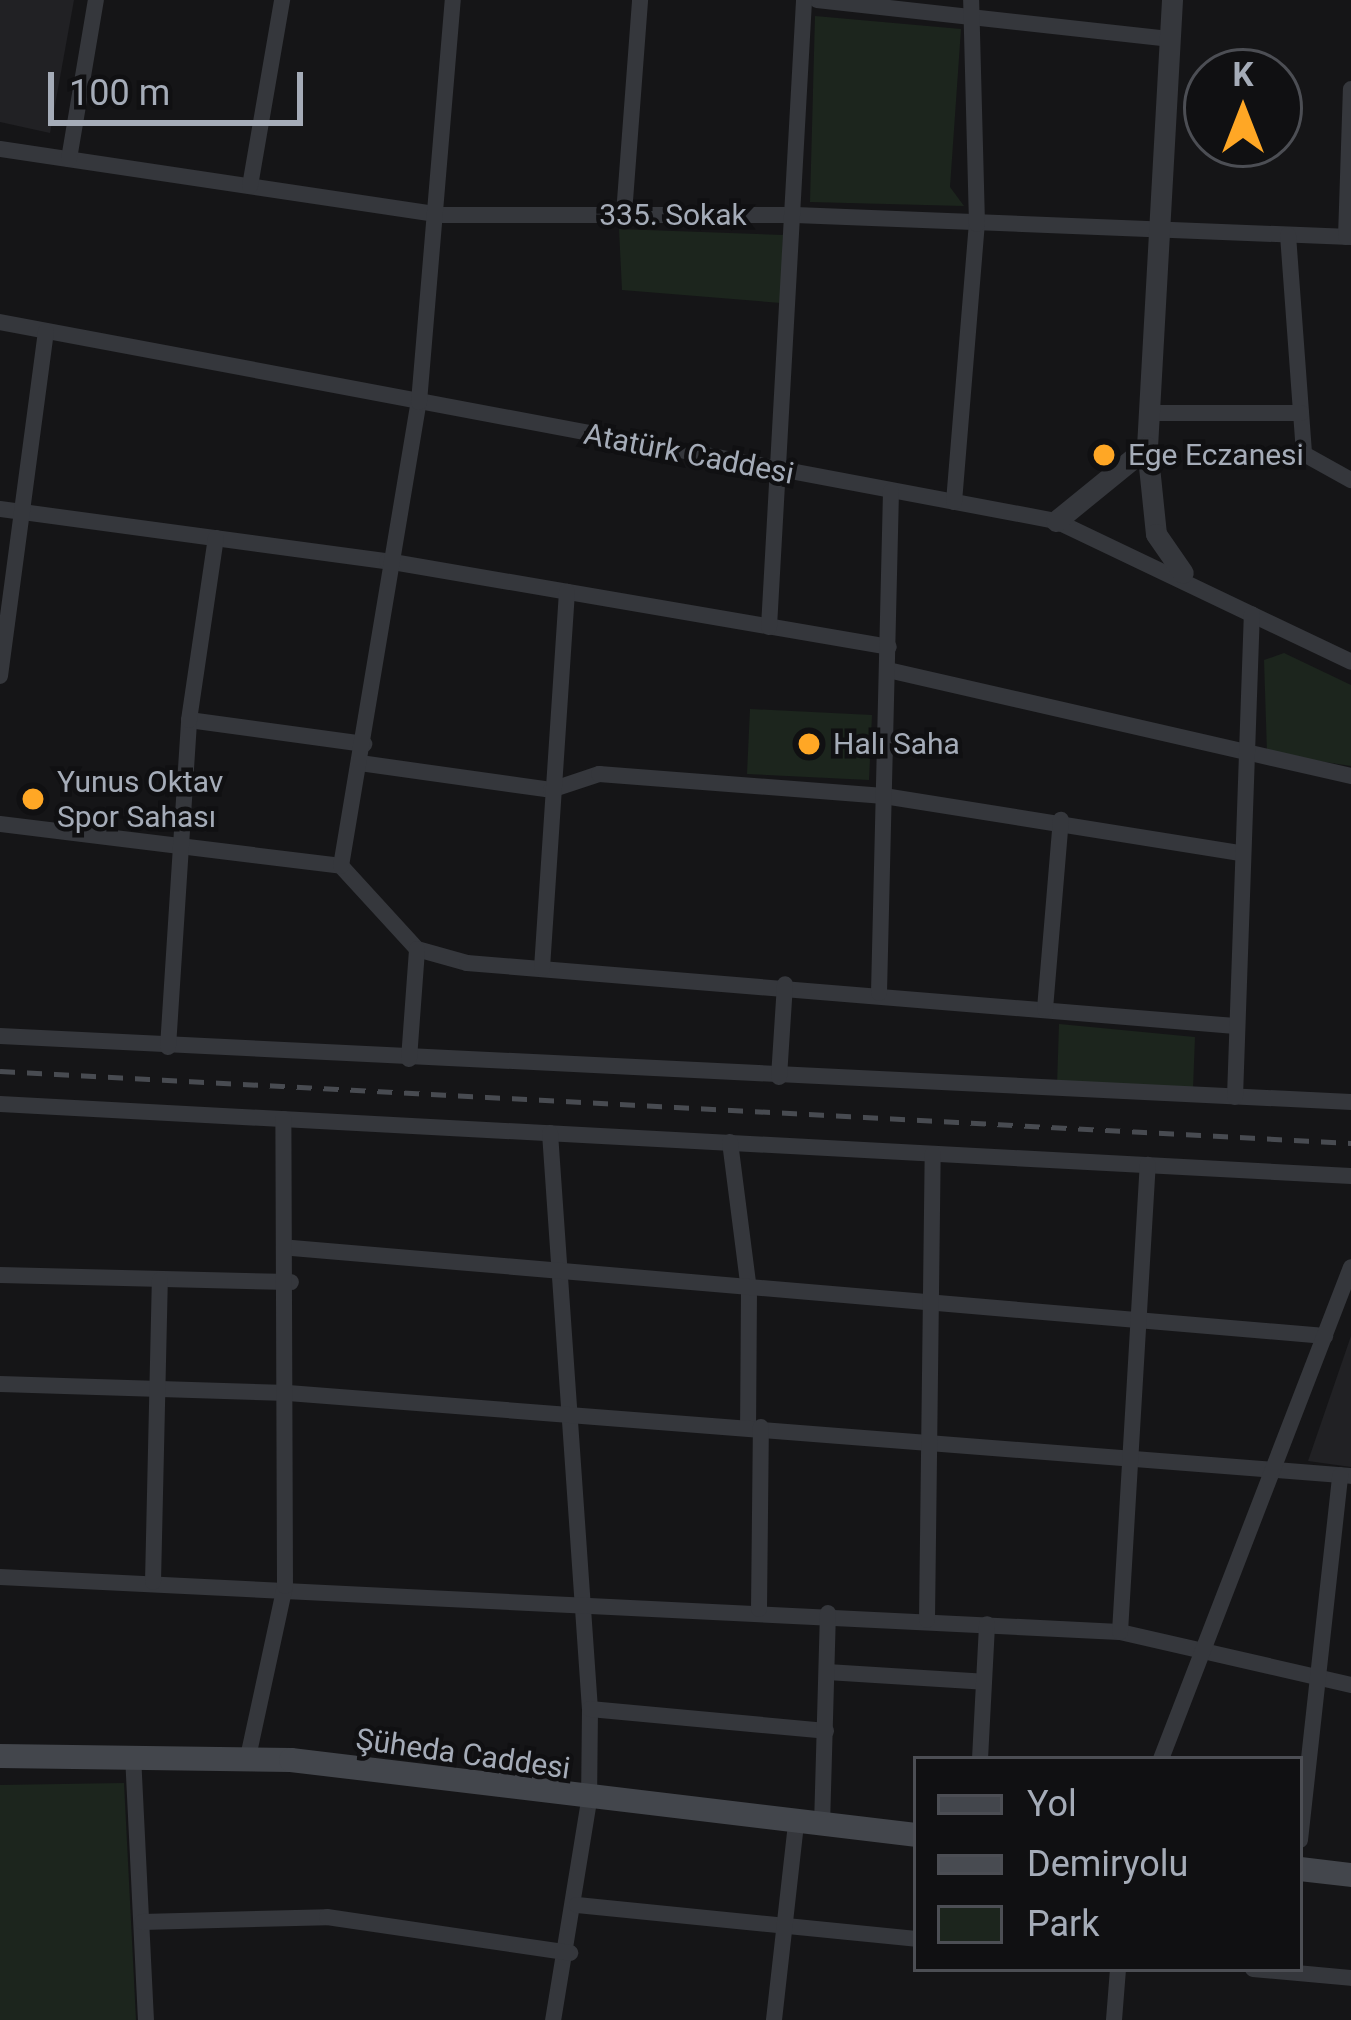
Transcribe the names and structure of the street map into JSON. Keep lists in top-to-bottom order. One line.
{"streets":{"main road":["Şüheda Caddesi"],"street":["335. Sokak","Atatürk Caddesi"]},"places":["Ege Eczanesi","Halı Saha","Yunus Oktav Spor Sahası"],"legend":["Yol","Demiryolu","Park"],"scale_bar":"100 m","north":"top"}
